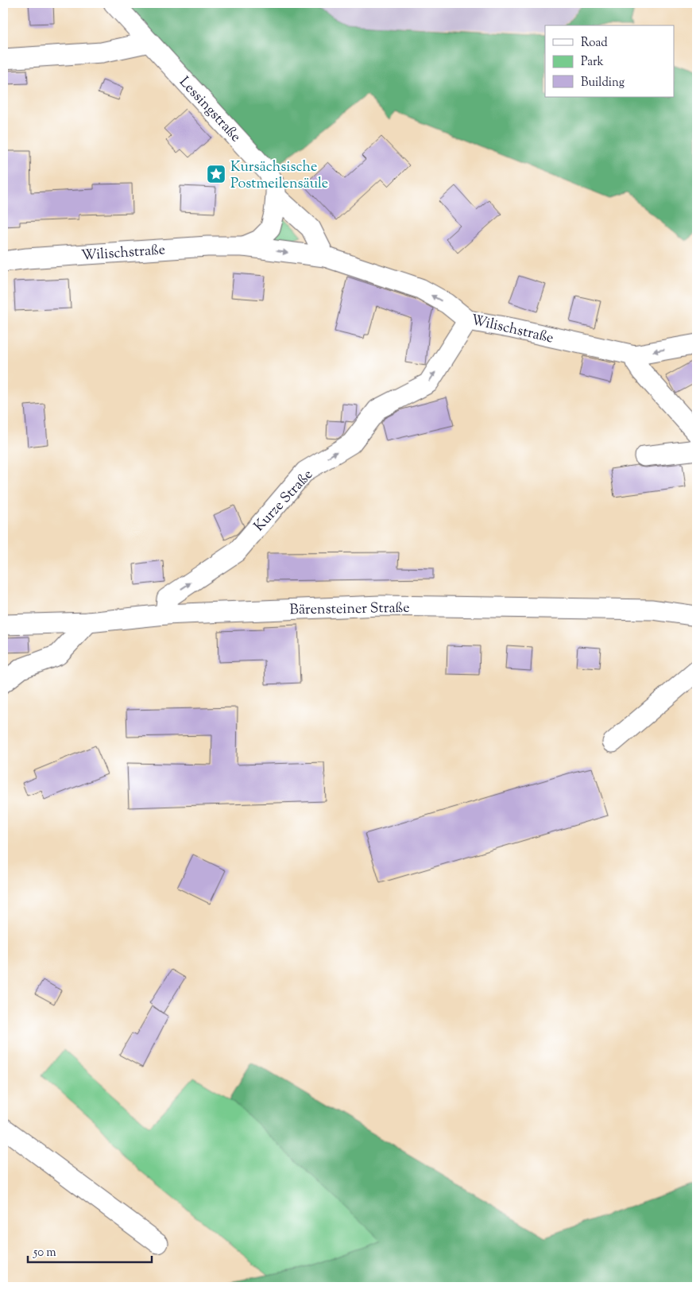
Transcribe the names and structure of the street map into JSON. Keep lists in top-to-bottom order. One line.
{"streets":{"street":["Lessingstraße","Wilischstraße","Kurze Straße","Bärensteiner Straße"]},"crossings":[["Lessingstraße","Wilischstraße"],["Wilischstraße","Kurze Straße"],["Kurze Straße","Bärensteiner Straße"]],"one_way":["Kurze Straße"],"places":{"place":["Kursächsische Postmeilensäule"]},"legend":["Road","Park","Building"],"scale_bar":"50 m"}
